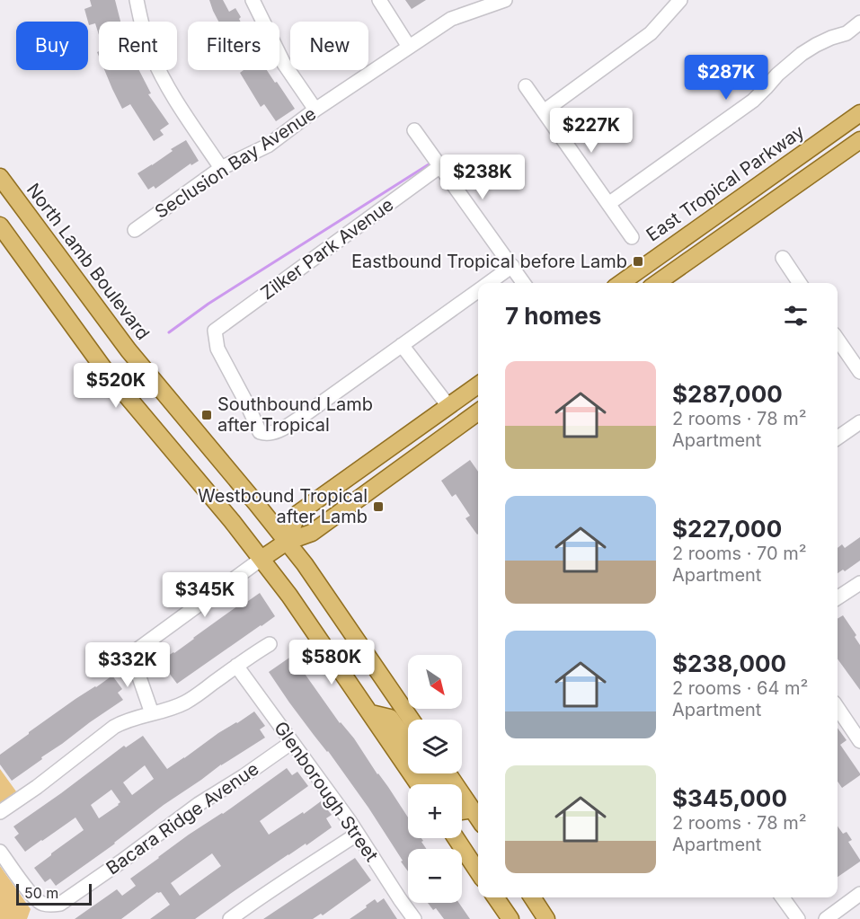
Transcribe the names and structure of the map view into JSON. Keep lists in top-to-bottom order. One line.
{"streets":{"main road":["East Tropical Parkway","North Lamb Boulevard"],"street":["Seclusion Bay Avenue","Zilker Park Avenue","Glenborough Street","Bacara Ridge Avenue"]},"crossings":[["Glenborough Street","Bacara Ridge Avenue"]],"places":{"transit":["Eastbound Tropical before Lamb","Southbound Lamb after Tropical","Westbound Tropical after Lamb"]},"scale_bar":"50 m","north":"bottom right","page":{"chip":["Buy","Rent","Filters","New"],"price":["$287K","$227K","$238K","$520K","$345K","$580K","$332K"],"heading":"7 homes","list":[{"name":"$287,000","note":"2 rooms · 78 m² · Apartment"},{"name":"$227,000","note":"2 rooms · 70 m² · Apartment"},{"name":"$238,000","note":"2 rooms · 64 m² · Apartment"},{"name":"$345,000","note":"2 rooms · 78 m² · Apartment"}],"map_buttons":["+","−"],"scale":"50 m"}}
